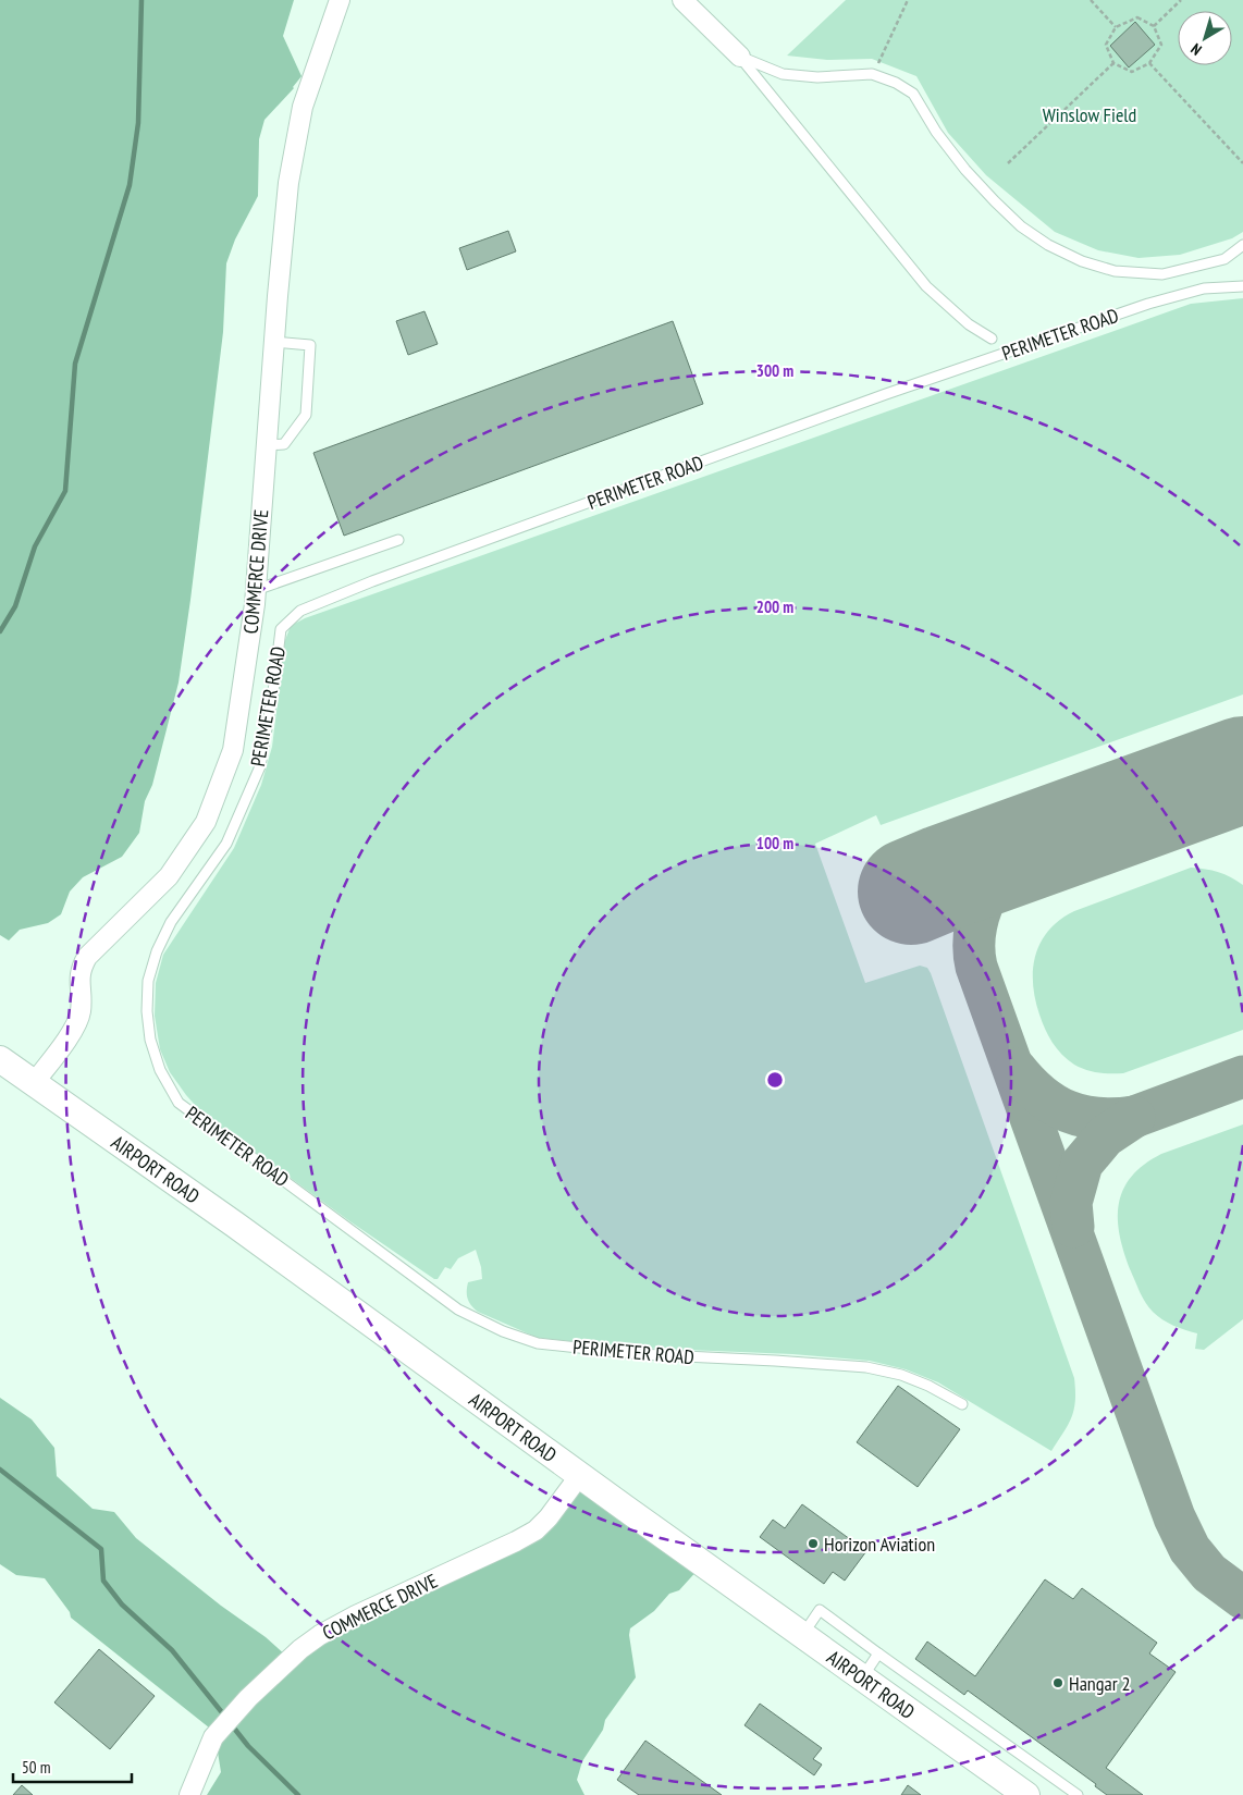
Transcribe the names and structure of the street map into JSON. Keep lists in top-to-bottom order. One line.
{"streets":{"main road":["AIRPORT ROAD"],"street":["COMMERCE DRIVE"],"lane":["PERIMETER ROAD"]},"crossings":[["COMMERCE DRIVE","AIRPORT ROAD"]],"parks":["Winslow Field"],"places":["Horizon Aviation","Hangar 2"],"scale_bar":"50 m","north":"bottom left","rings":["300 m","200 m","100 m"]}
